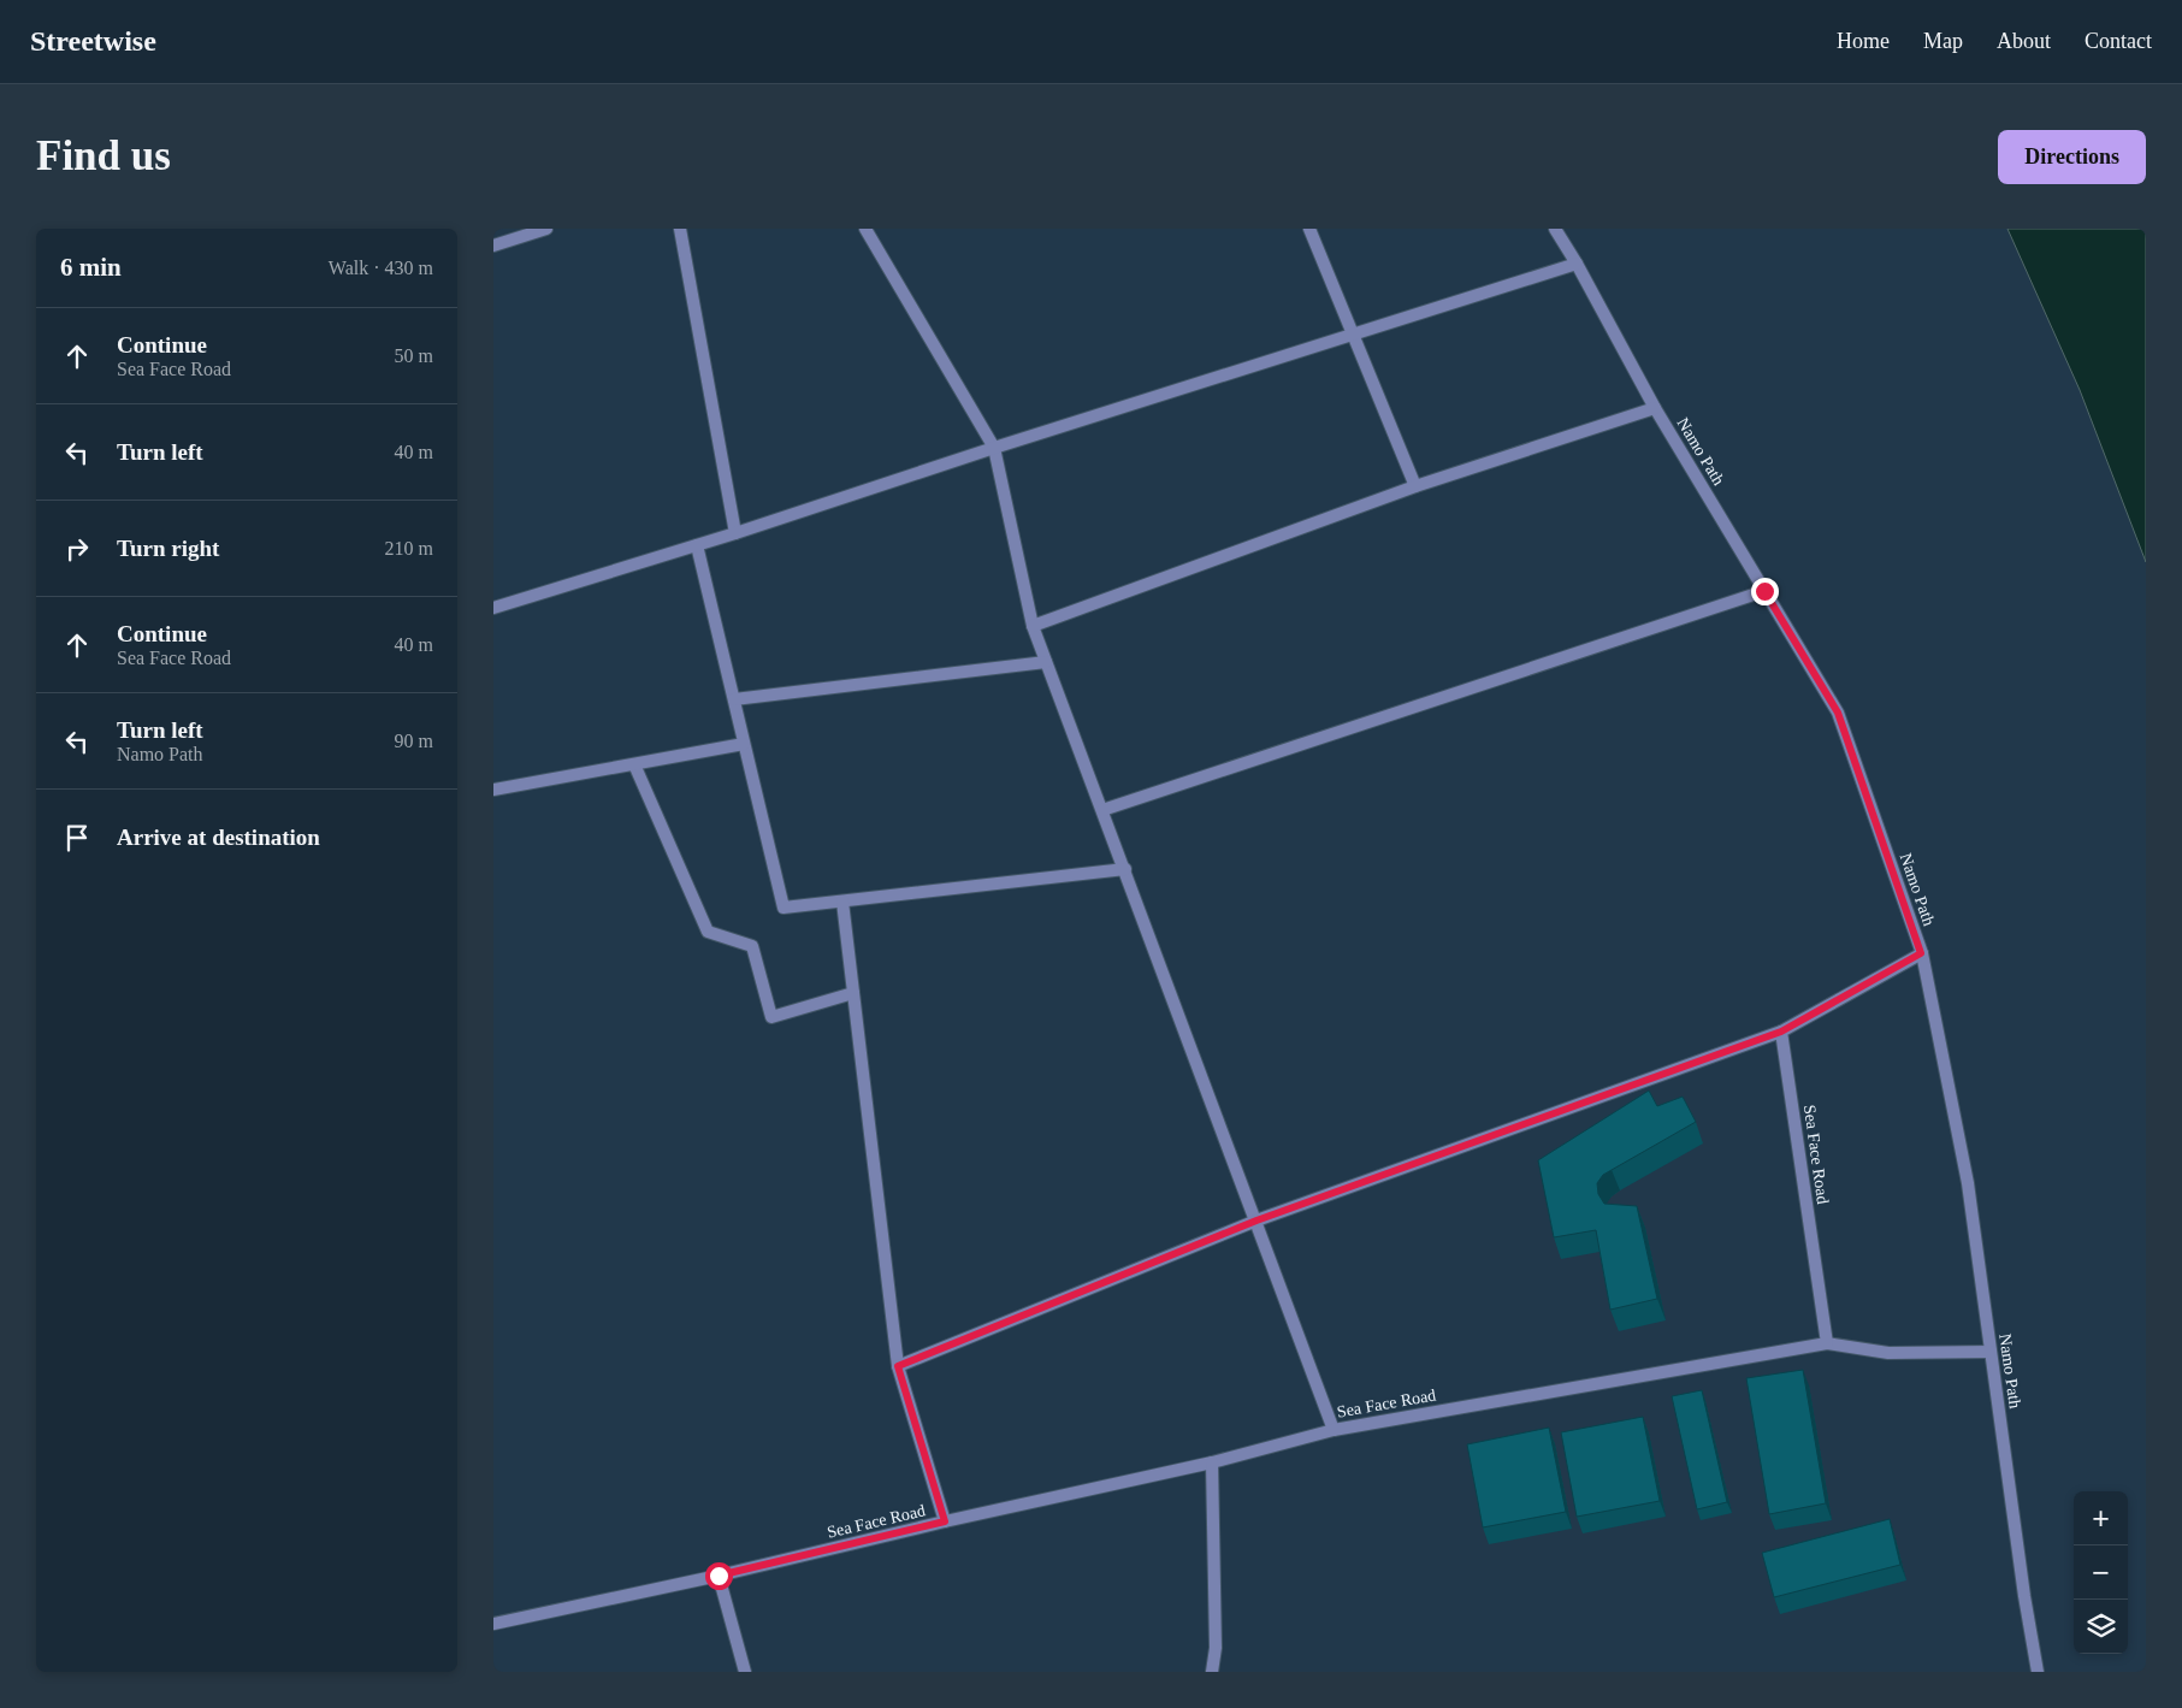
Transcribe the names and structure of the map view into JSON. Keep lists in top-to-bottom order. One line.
{"streets":{"street":["Namo Path","Sea Face Road"]},"page":{"header":"Streetwise","nav":["Home","Map","About","Contact"],"buttons":"Directions","title":"Find us","heading":["6 min","Walk · 430 m"],"list":[["Continue","Sea Face Road","50 m"],["Turn left","40 m"],["Turn right","210 m"],["Continue","Sea Face Road","40 m"],["Turn left","Namo Path","90 m"],"Arrive at destination"],"map_buttons":["+","−"]}}
